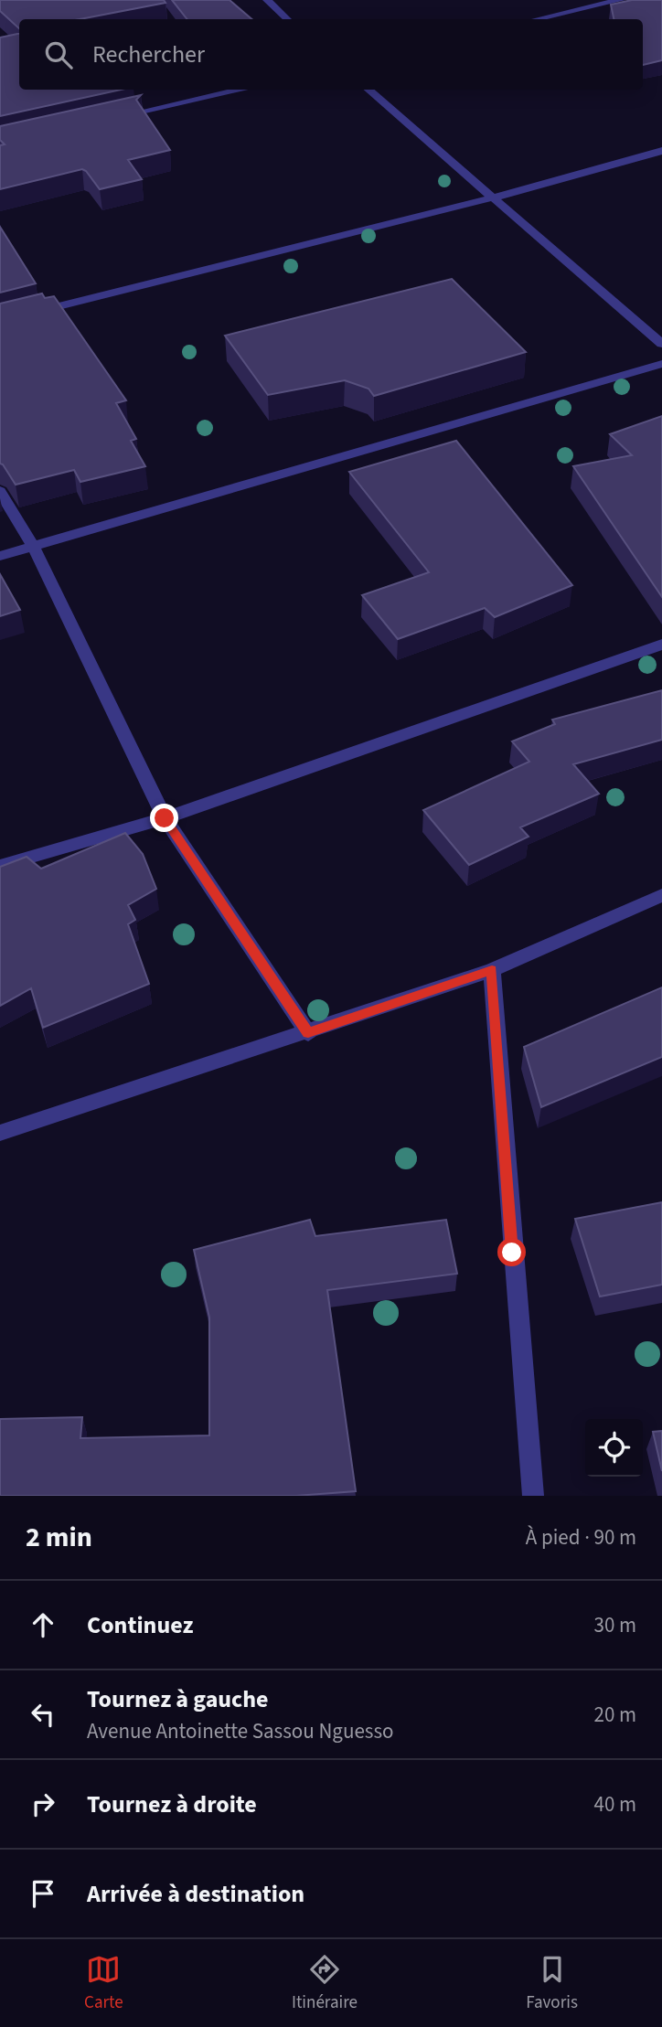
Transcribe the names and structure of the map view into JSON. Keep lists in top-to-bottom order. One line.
{"page":{"search":"Rechercher","heading":["2 min","À pied · 90 m"],"list":[["Continuez","30 m"],["Tournez à gauche","Avenue Antoinette Sassou Nguesso","20 m"],["Tournez à droite","40 m"],"Arrivée à destination"],"nav":["Carte","Itinéraire","Favoris"]}}
